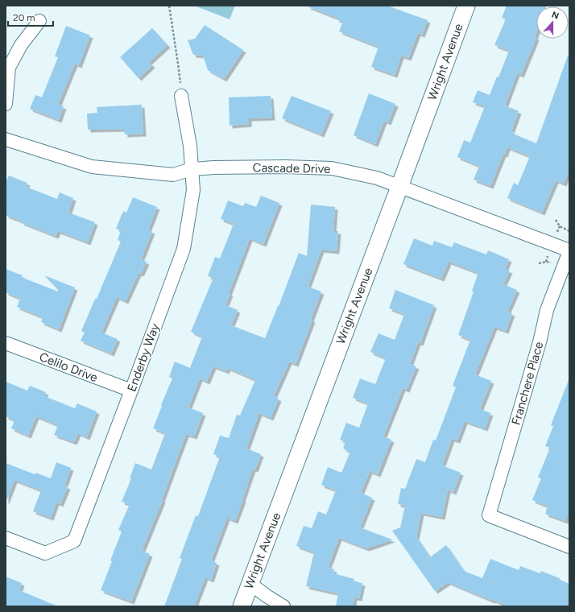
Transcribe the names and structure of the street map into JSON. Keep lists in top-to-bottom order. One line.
{"streets":{"street":["Wright Avenue","Cascade Drive","Enderby Way","Celilo Drive","Franchere Place"]},"crossings":[["Wright Avenue","Cascade Drive"],["Cascade Drive","Enderby Way"],["Cascade Drive","Franchere Place"],["Enderby Way","Celilo Drive"]],"scale_bar":"20 m","north":"top"}
